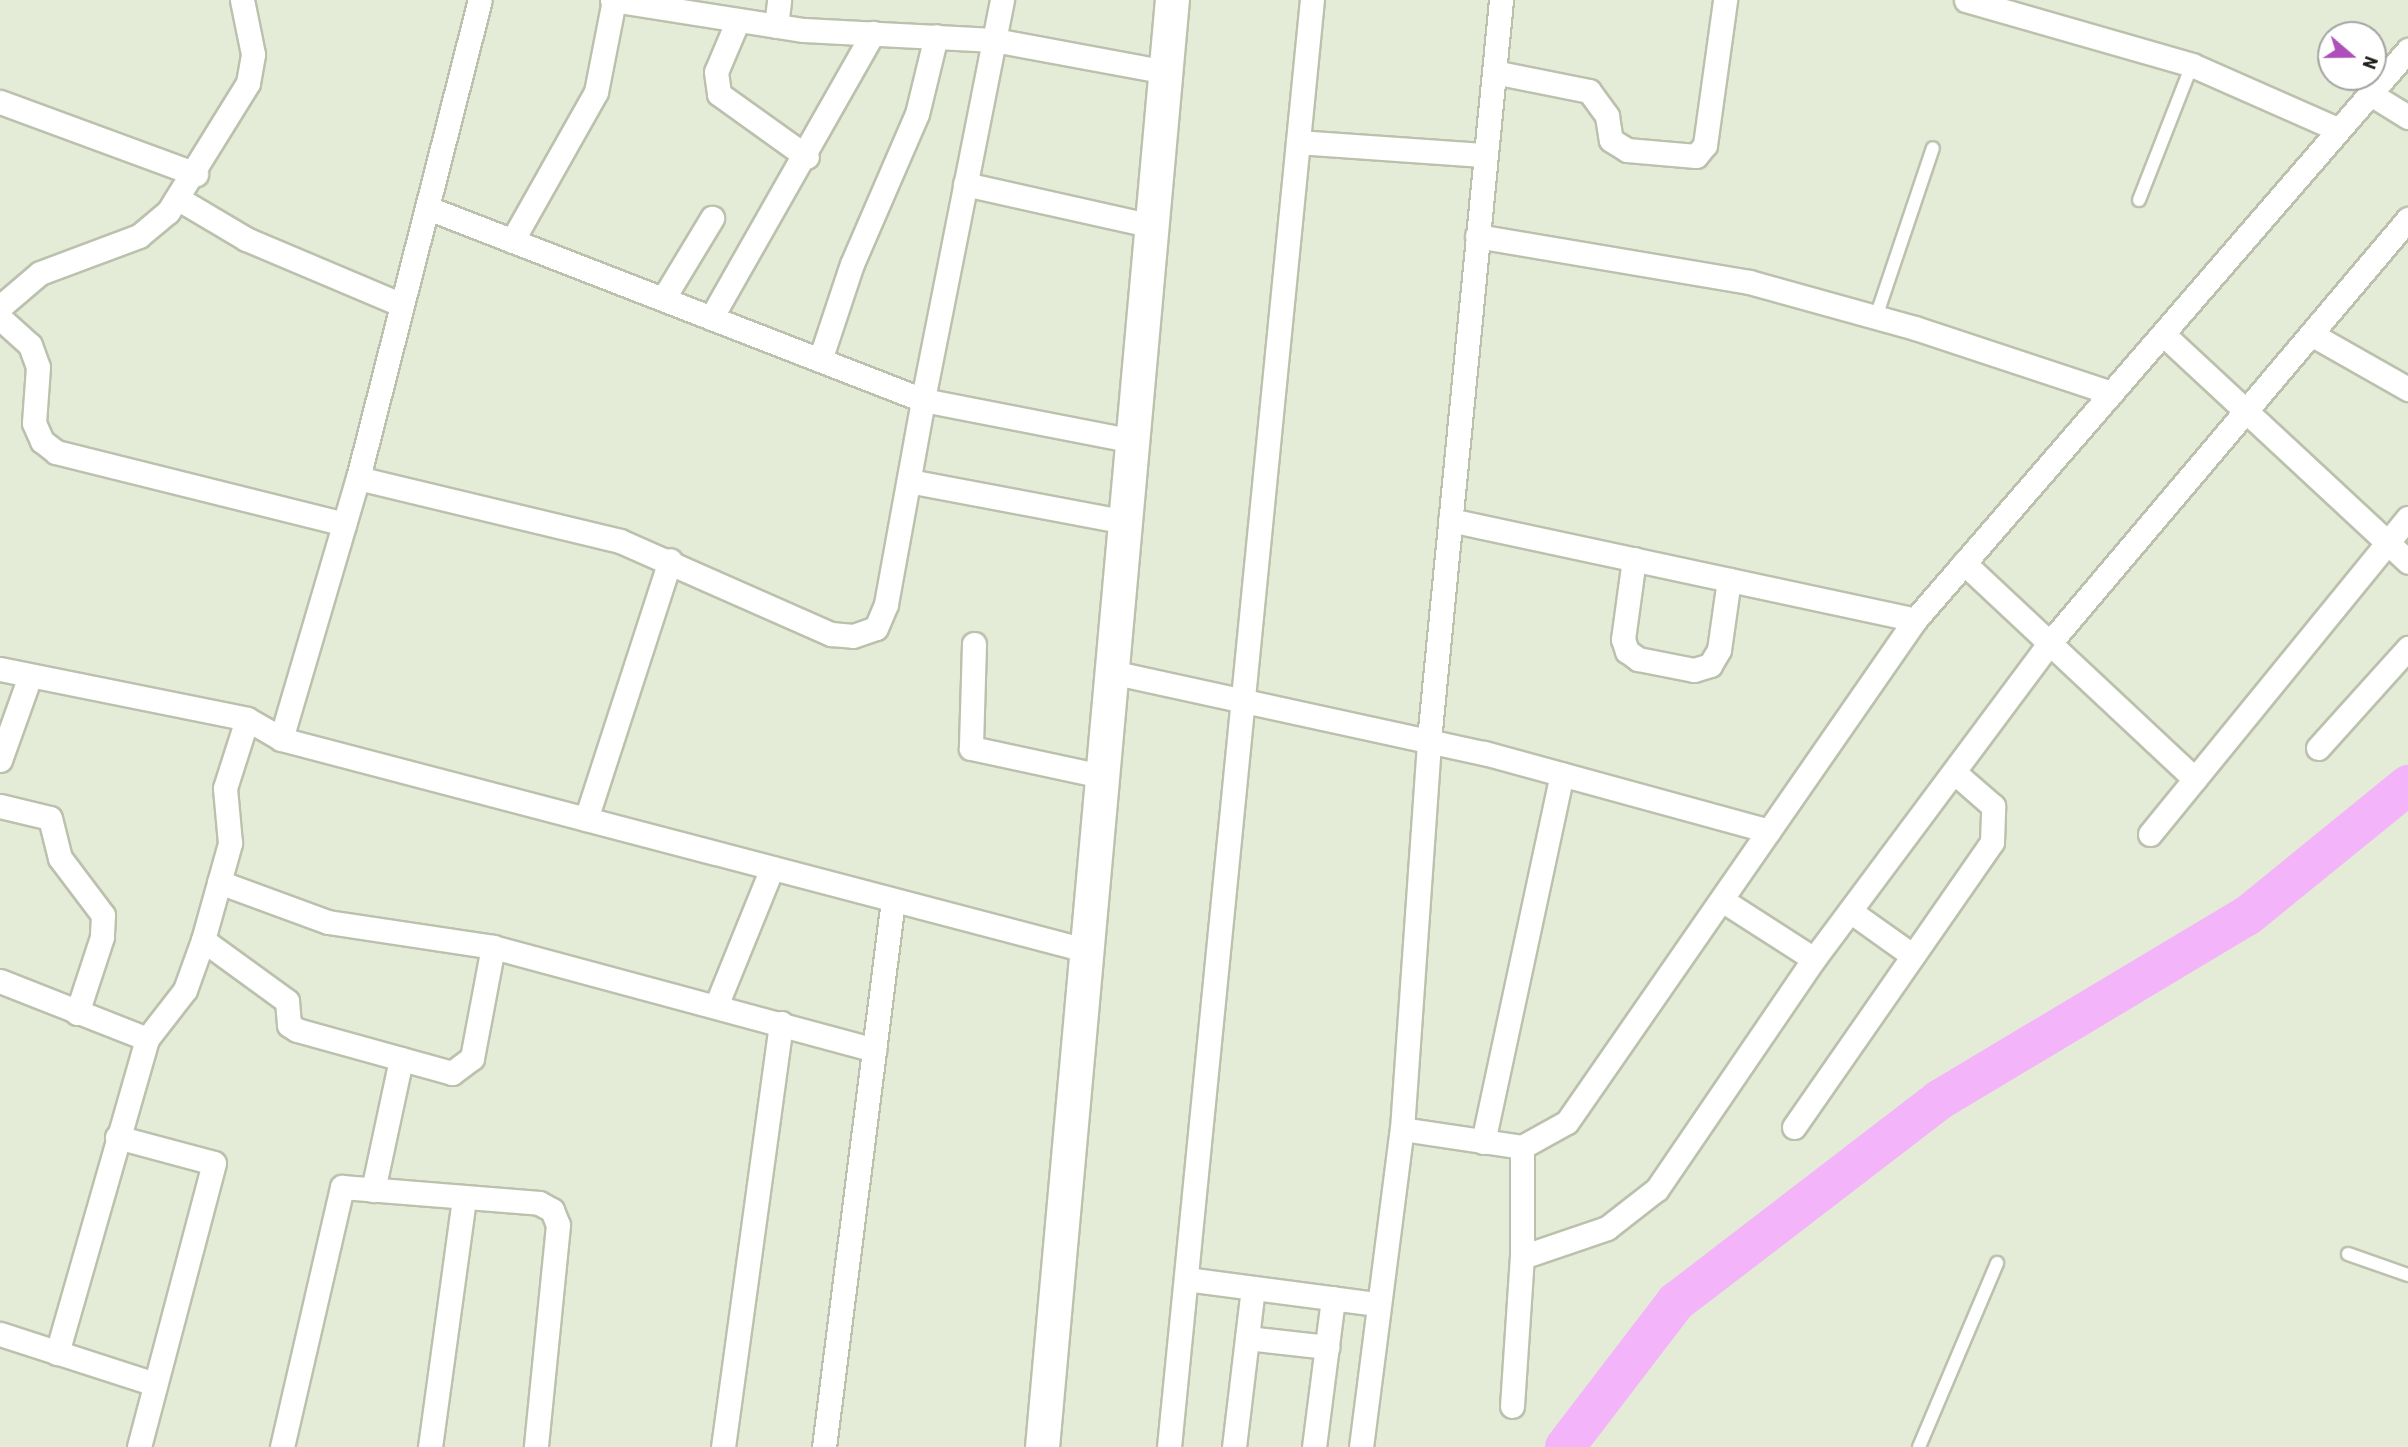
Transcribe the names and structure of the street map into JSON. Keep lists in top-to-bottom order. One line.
{"north":"right"}
